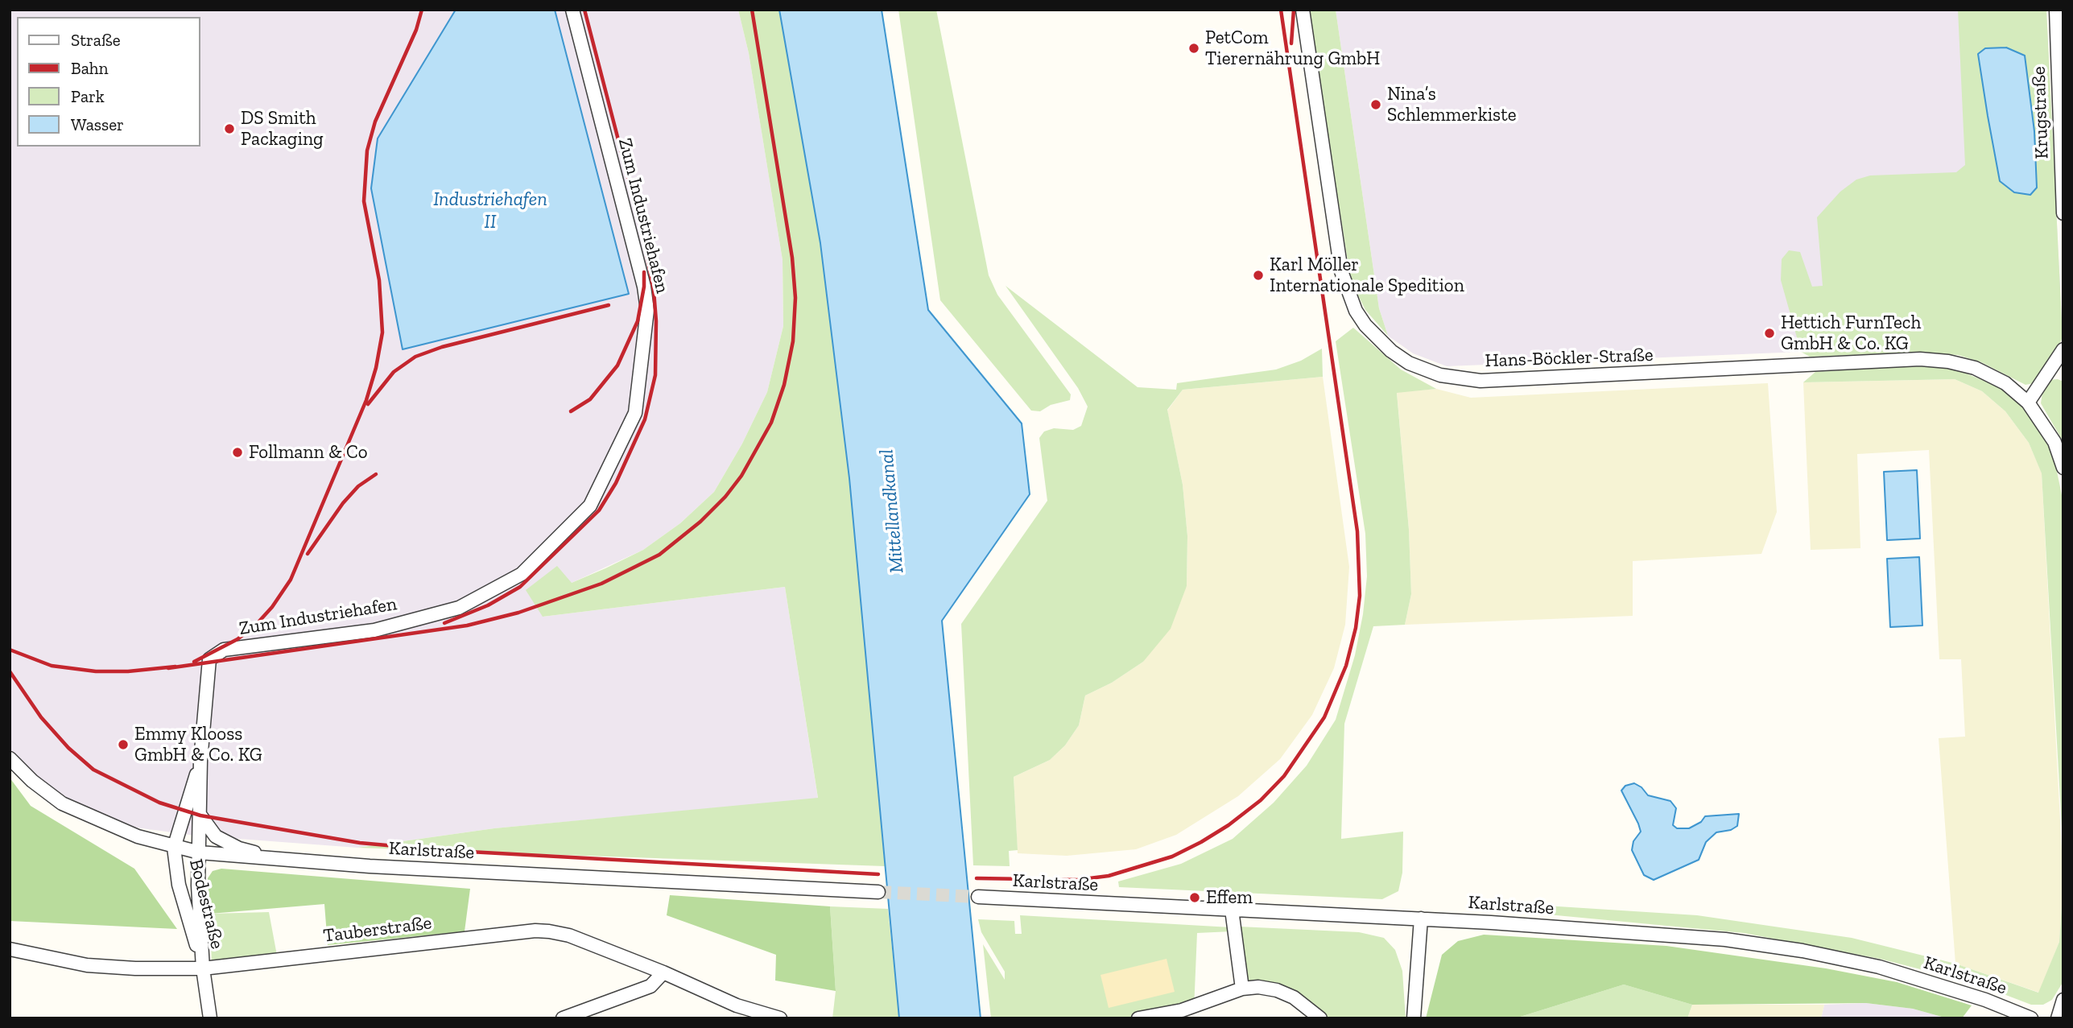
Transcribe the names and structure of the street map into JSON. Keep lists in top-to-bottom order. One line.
{"streets":{"street":["Krugstraße","Zum Industriehafen","Hans-Böckler-Straße","Karlstraße","Bodestraße","Tauberstraße"]},"crossings":[["Zum Industriehafen","Karlstraße"],["Zum Industriehafen","Bodestraße"],["Karlstraße","Bodestraße"],["Bodestraße","Tauberstraße"]],"water":["Industriehafen II","Mittellandkanal"],"places":["PetCom Tierernährung GmbH","Nina’s Schlemmerkiste","DS Smith Packaging","Karl Möller Internationale Spedition","Hettich FurnTech GmbH & Co. KG","Follmann & Co","Emmy Klooss GmbH & Co. KG","Effem"],"legend":["Straße","Bahn","Park","Wasser"]}
